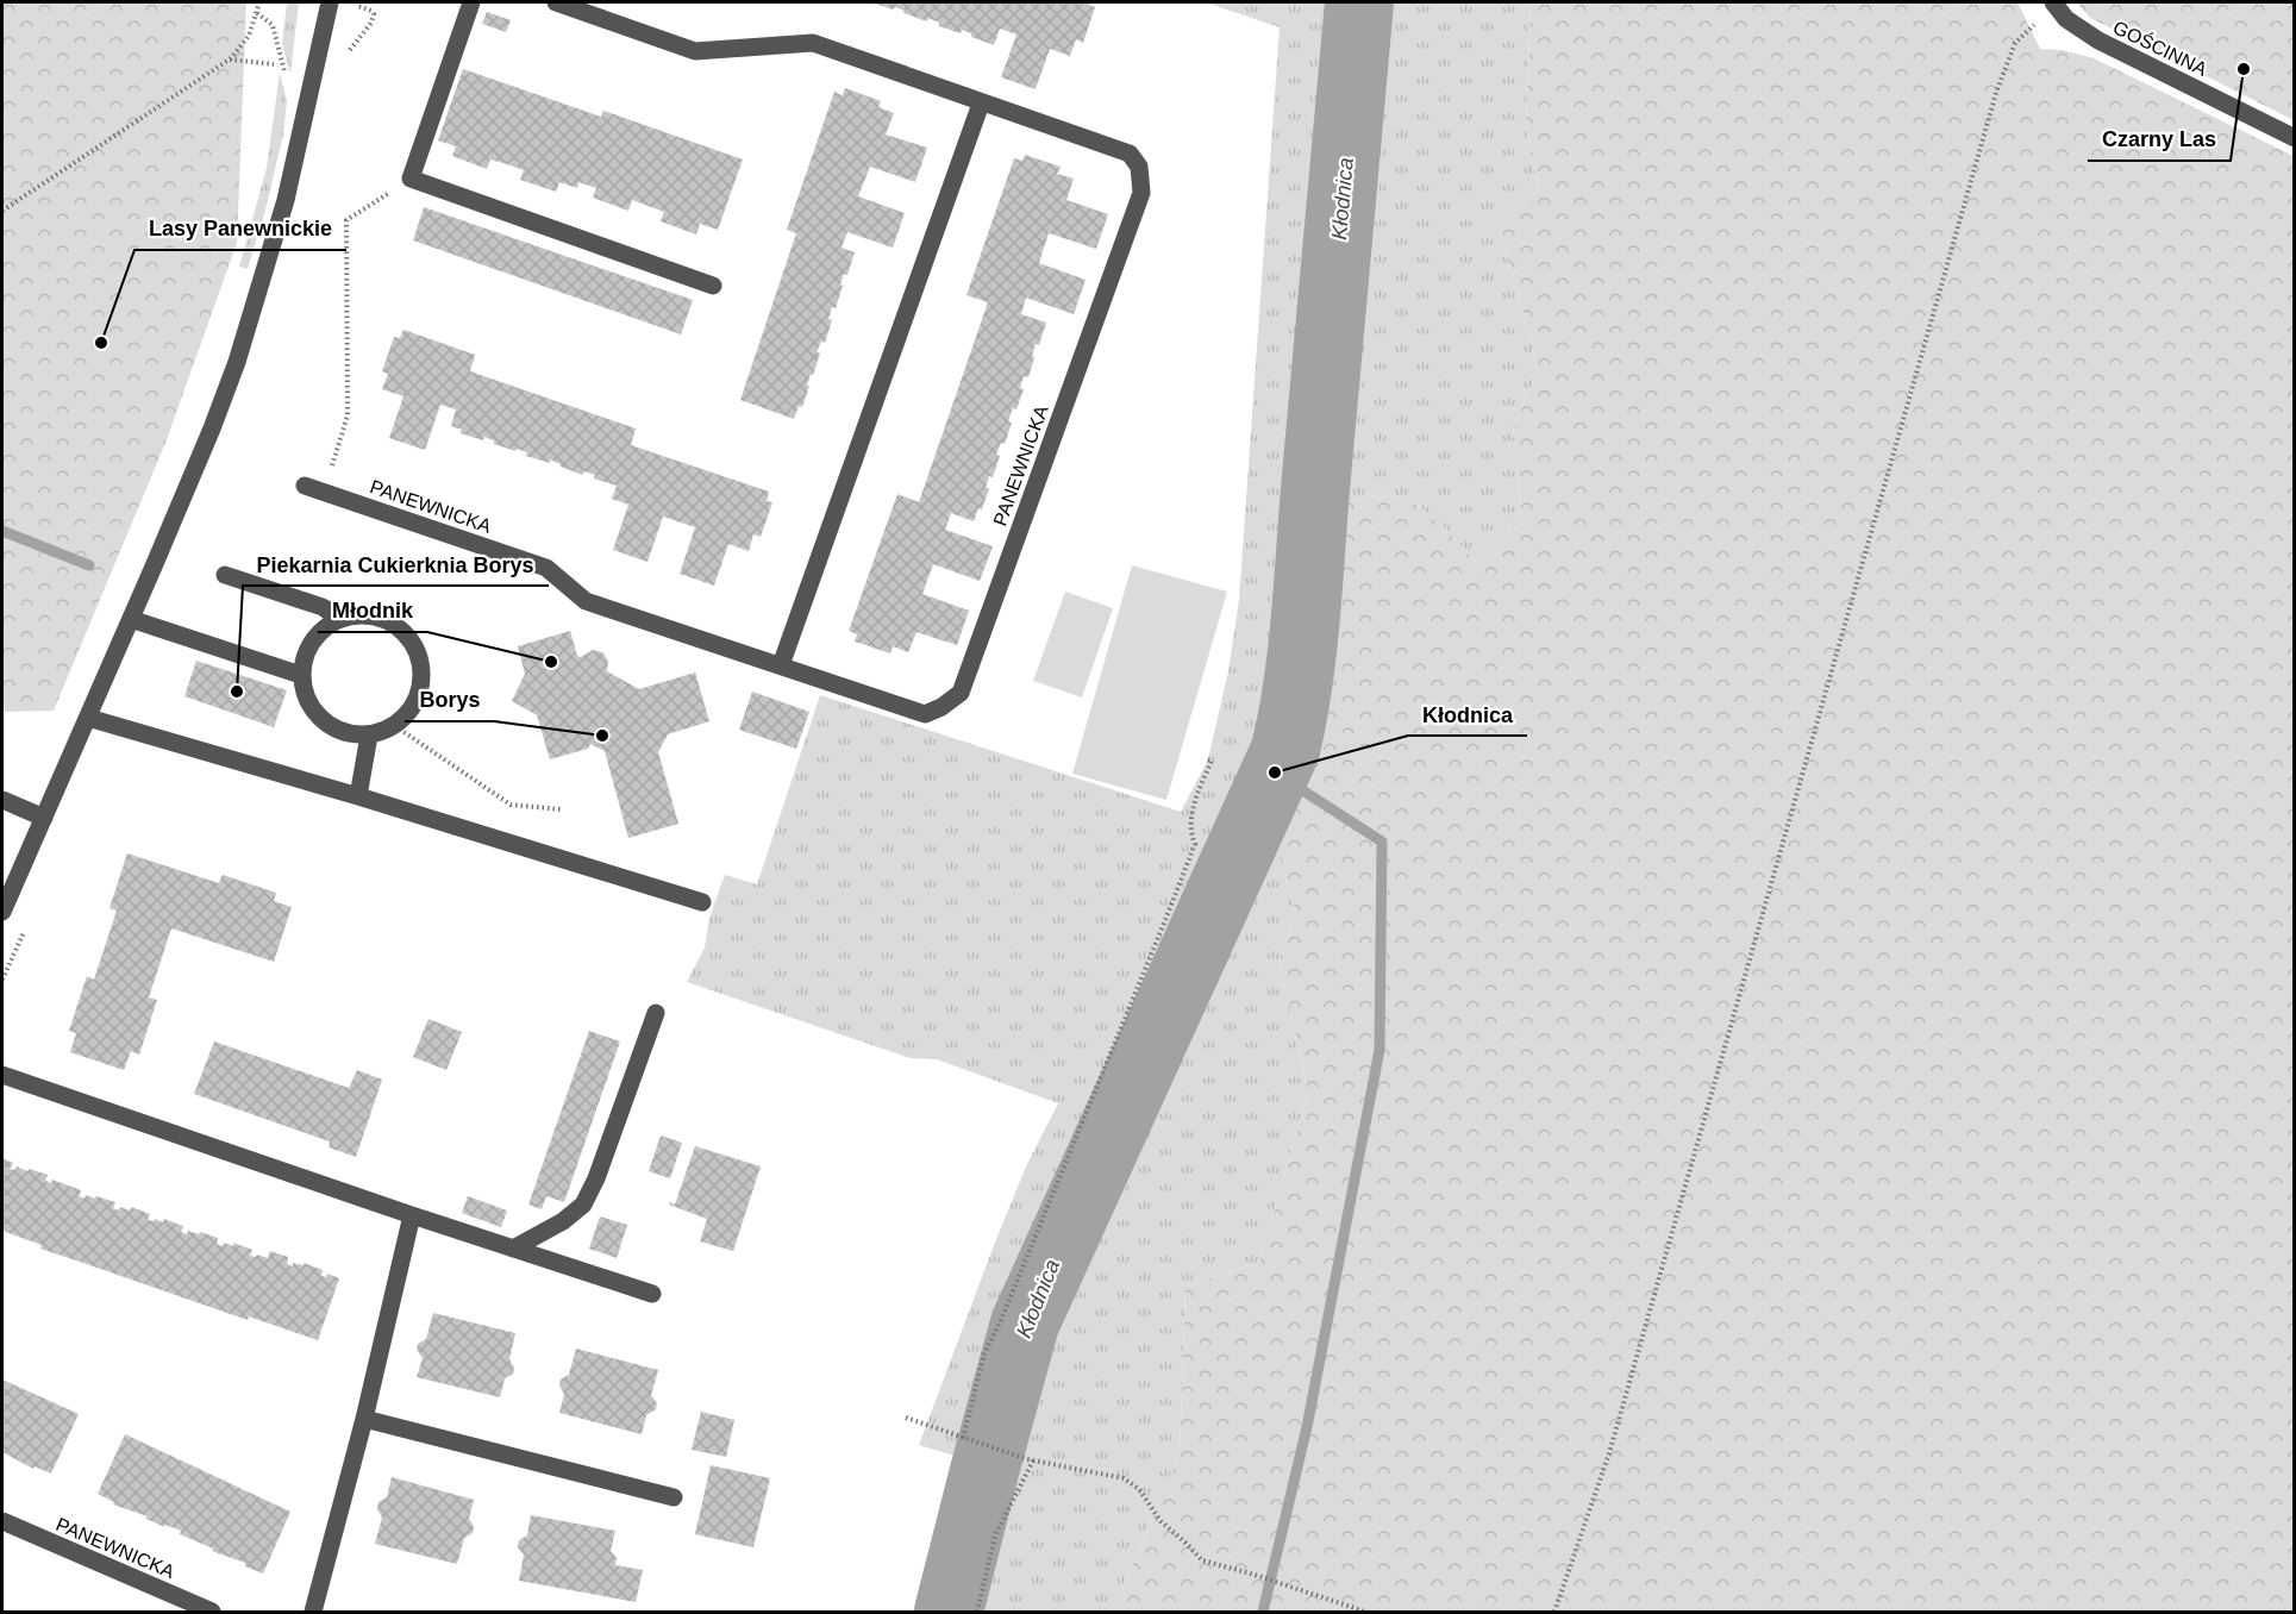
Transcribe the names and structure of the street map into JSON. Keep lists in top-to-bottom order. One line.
{"streets":{"street":["GOŚCINNA","PANEWNICKA"]},"water":["Kłodnica"],"places":["Czarny Las","Lasy Panewnickie","Młodnik","Piekarnia Cukierknia Borys","Borys","Kłodnica"]}
